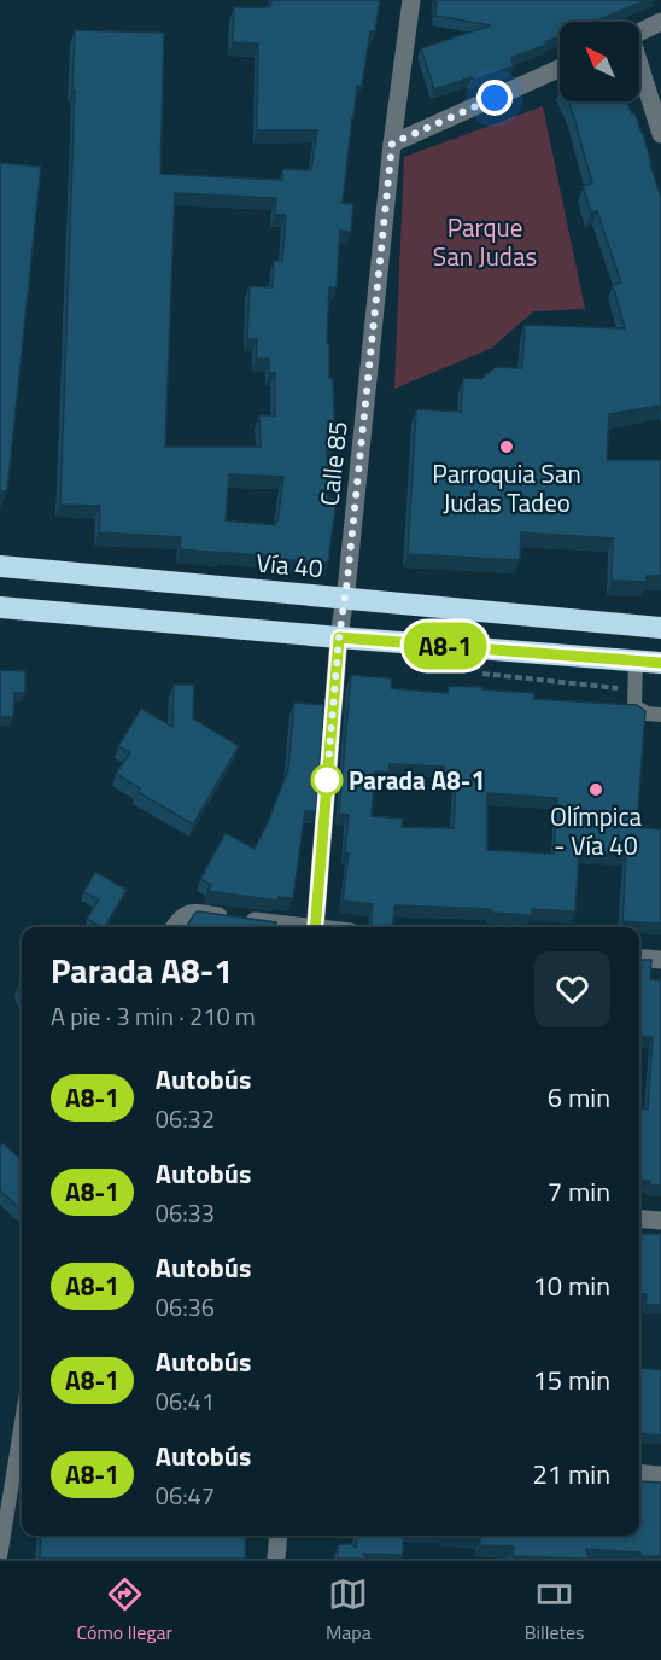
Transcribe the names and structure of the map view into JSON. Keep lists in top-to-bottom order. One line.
{"streets":{"highway":["Vía 40"],"street":["Calle 85"]},"crossings":[["Calle 85","Vía 40"]],"parks":["Parque San Judas"],"places":["Parroquia San Judas Tadeo","Parada A8-1","Olímpica - Vía 40"],"lines":["bus line A8-1"],"north":"top left","page":{"on_map":"A8-1","heading":["Parada A8-1","A pie · 3 min · 210 m"],"list":[{"mark":"A8-1","name":"Autobús","note":"06:32","value":"6 min"},{"mark":"A8-1","name":"Autobús","note":"06:33","value":"7 min"},{"mark":"A8-1","name":"Autobús","note":"06:36","value":"10 min"},{"mark":"A8-1","name":"Autobús","note":"06:41","value":"15 min"},{"mark":"A8-1","name":"Autobús","note":"06:47","value":"21 min"}],"tabs":["Cómo llegar","Mapa","Billetes"]}}
